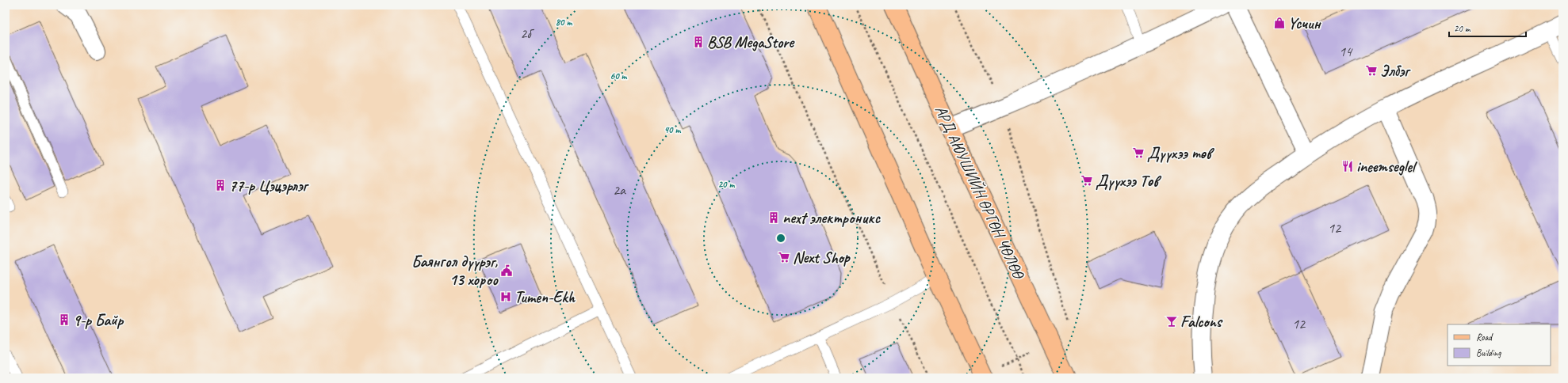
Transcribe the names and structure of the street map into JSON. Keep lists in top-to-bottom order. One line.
{"streets":{"main road":["АРД АЮУШИЙН ӨРГӨН ЧӨЛӨӨ"]},"places":{"shop":["Үсчин"],"building":["BSB MegaStore","77-р Цэцэрлэг","next электроникс","9-р Байр"],"supermarket":["Элбэг","Дүүхээ төв","Дүүхээ Төв","Next Shop"],"restaurant":["ineemseglel"],"public building":["Баянгол дүүрэг, 13 хороо"],"hospital":["Tumen-Ekh"],"bar":["Falcons"]},"house_numbers":["2б","14","2а","12","12"],"legend":["Road","Building"],"scale_bar":"20 m","rings":["80 m","60 m","40 m","20 m"]}
